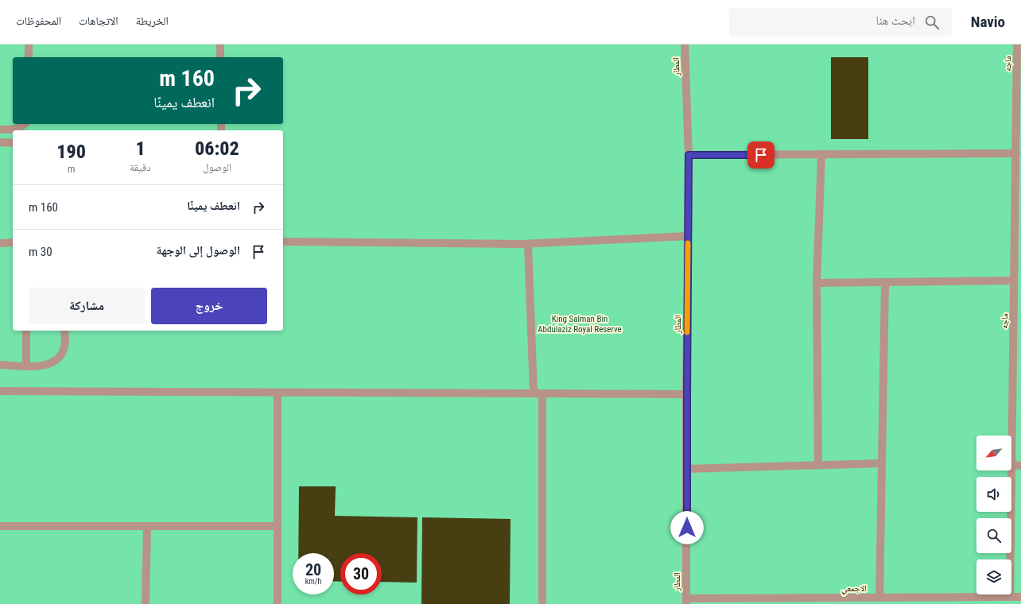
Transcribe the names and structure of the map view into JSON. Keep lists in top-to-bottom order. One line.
{"streets":{"street":["ماجه","المطار","الاجمعي"]},"crossings":[["ماجه","الاجمعي"],["المطار","الاجمعي"]],"parks":["King Salman Bin Abdulaziz Royal Reserve"],"north":"bottom left","page":{"header":"Navio","search":"ابحث هنا","nav":["الخريطة","الاتجاهات","المحفوظات"],"turn":["160 m","انعطف يمينًا"],"eta":["06:02","الوصول","1","دقيقة","190","m"],"list":[{"name":"انعطف يمينًا","value":"160 m"},{"name":"الوصول إلى الوجهة","value":"30 m"}],"buttons":["خروج","مشاركة"],"speed":"20 km/h","limit":"30"}}
